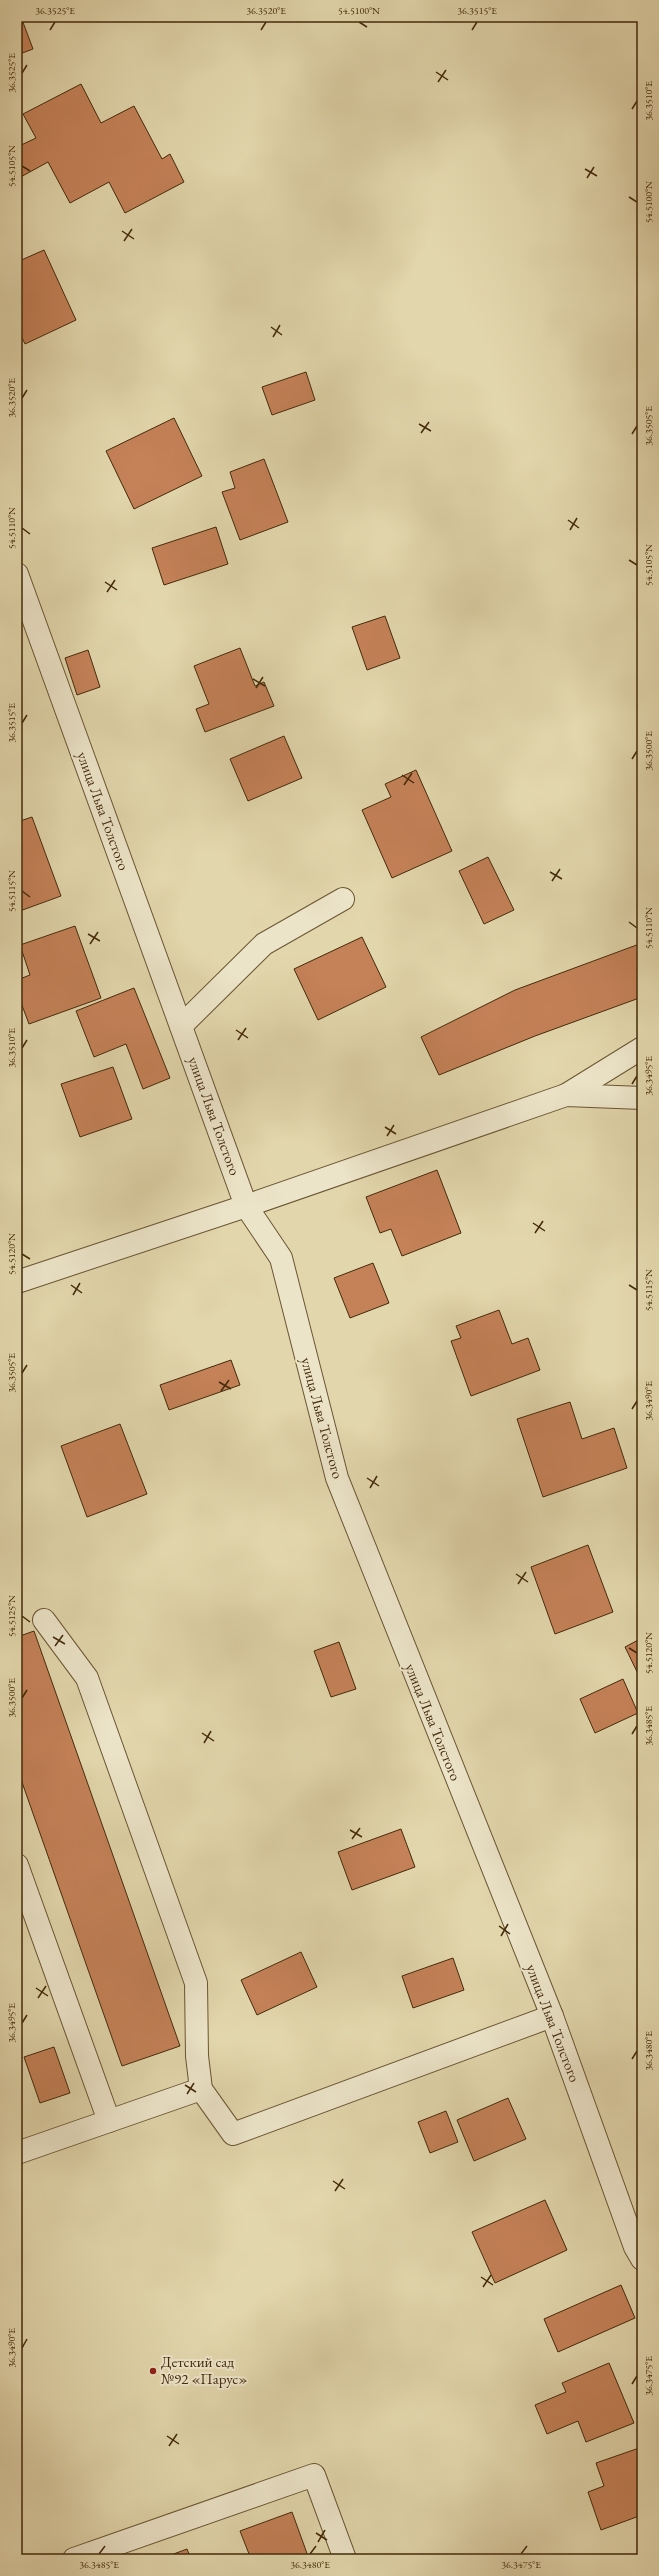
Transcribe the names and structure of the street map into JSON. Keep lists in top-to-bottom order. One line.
{"streets":{"street":["улица Льва Толстого"]},"places":["Детский сад №92 «Парус»"],"coordinates":["36.3525°E","36.3520°E","54.5100°N","36.3515°E","36.3510°E","54.5105°N","36.3505°E","54.5110°N","36.3500°E","54.5115°N","36.3495°E","54.5120°N","36.3490°E","54.5125°N","36.3485°E","36.3480°E","36.3475°E"]}
